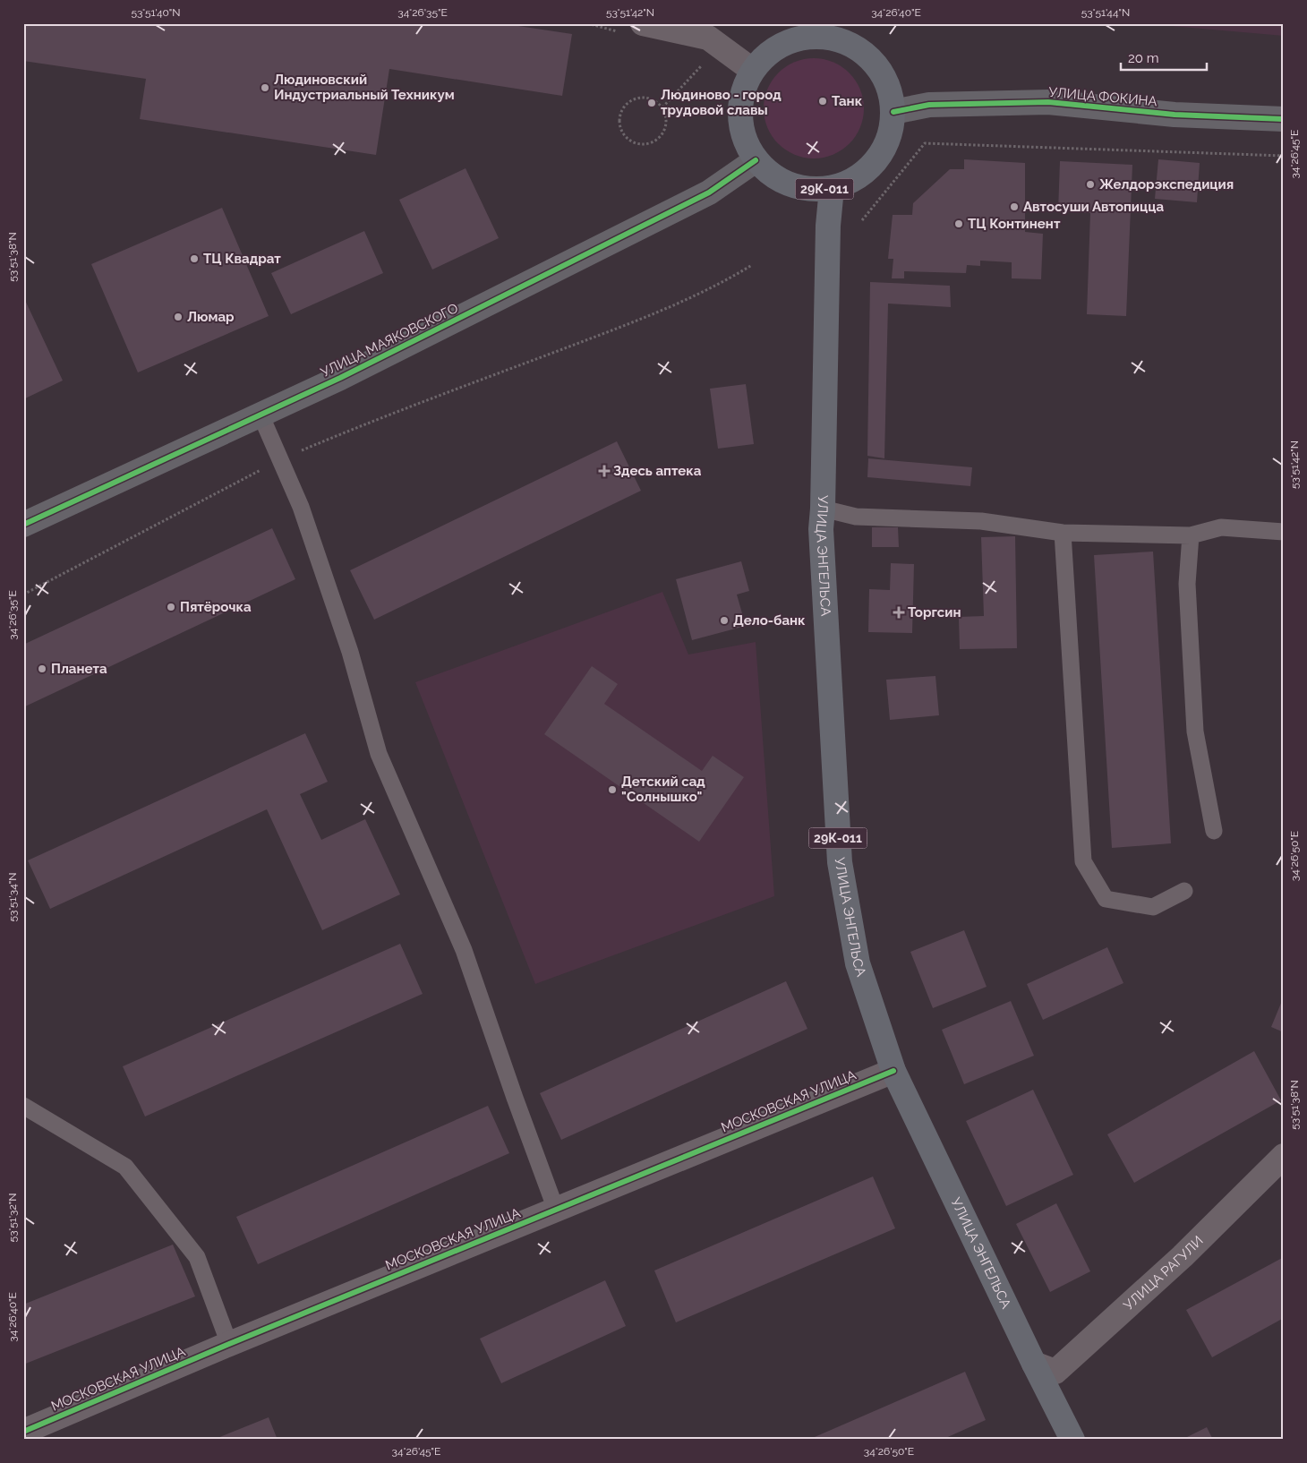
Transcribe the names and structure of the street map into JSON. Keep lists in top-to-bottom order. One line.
{"streets":{"main road":["29К-011","УЛИЦА ЭНГЕЛЬСА"],"street":["УЛИЦА ФОКИНА","УЛИЦА МАЯКОВСКОГО","МОСКОВСКАЯ УЛИЦА","УЛИЦА РАГУЛИ"]},"crossings":[["УЛИЦА ФОКИНА","29К-011"],["УЛИЦА ФОКИНА","УЛИЦА МАЯКОВСКОГО"],["УЛИЦА ФОКИНА","УЛИЦА ЭНГЕЛЬСА"],["29К-011","УЛИЦА МАЯКОВСКОГО"],["29К-011","УЛИЦА ЭНГЕЛЬСА"],["УЛИЦА МАЯКОВСКОГО","УЛИЦА ЭНГЕЛЬСА"],["УЛИЦА ЭНГЕЛЬСА","МОСКОВСКАЯ УЛИЦА"],["УЛИЦА ЭНГЕЛЬСА","УЛИЦА РАГУЛИ"]],"places":{"other":["Людиновский Индустриальный Техникум","Танк","Людиново - город трудовой славы","Желдорэкспедиция","Автосуши Автопицца","ТЦ Континент","ТЦ Квадрат","Люмар","Пятёрочка","Дело-банк","Планета","Детский сад \"Солнышко\""],"health":["Здесь аптека","Торгсин"]},"scale_bar":"20 m","coordinates":["53°51'40\"N","34°26'35\"E","53°51'42\"N","34°26'40\"E","53°51'44\"N","34°26'45\"E","53°51'38\"N","34°26'50\"E","53°51'34\"N","53°51'32\"N"]}
